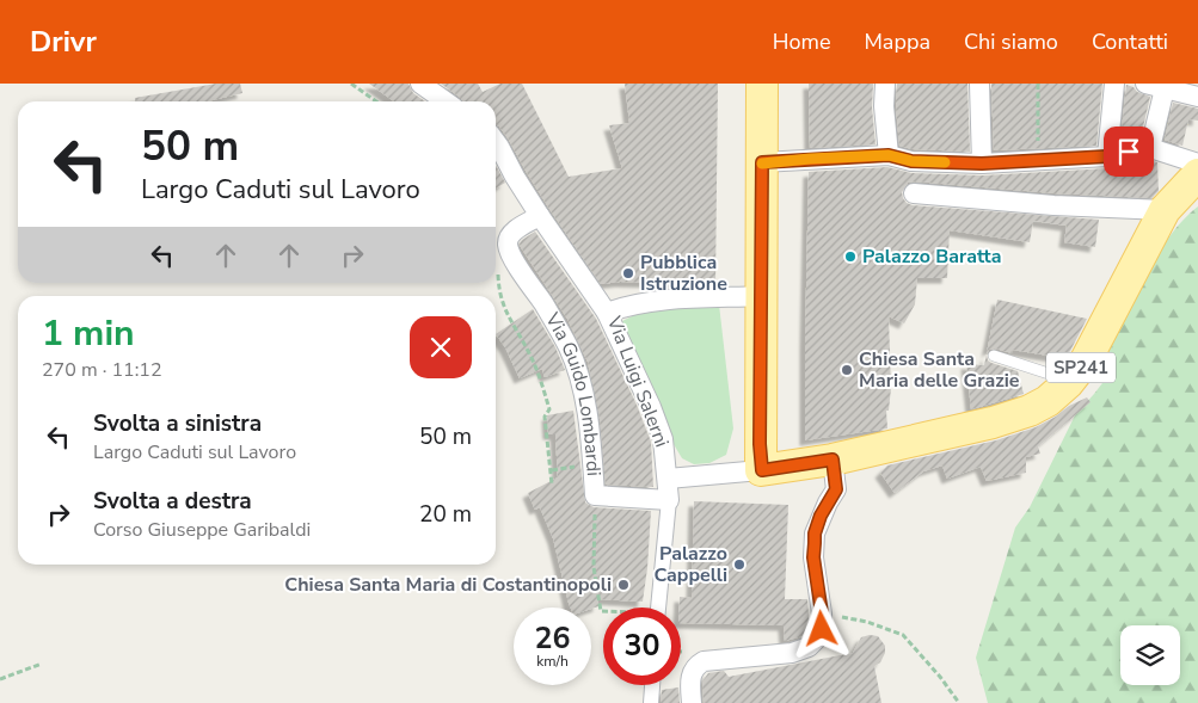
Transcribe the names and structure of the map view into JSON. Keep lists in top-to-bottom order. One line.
{"streets":{"main road":["SP241"],"street":["Via Luigi Salerni","Via Guido Lombardi"]},"crossings":[["Via Luigi Salerni","Via Guido Lombardi"]],"places":["Palazzo Baratta","Pubblica Istruzione","Chiesa Santa Maria delle Grazie","Palazzo Cappelli","Chiesa Santa Maria di Costantinopoli"],"page":{"header":"Drivr","nav":["Home","Mappa","Chi siamo","Contatti"],"turn":["50 m","Largo Caduti sul Lavoro"],"heading":["1 min","270 m · 11:12"],"list":[{"name":"Svolta a sinistra","note":"Largo Caduti sul Lavoro","value":"50 m"},{"name":"Svolta a destra","note":"Corso Giuseppe Garibaldi","value":"20 m"}],"speed":"26 km/h","limit":"30"}}
